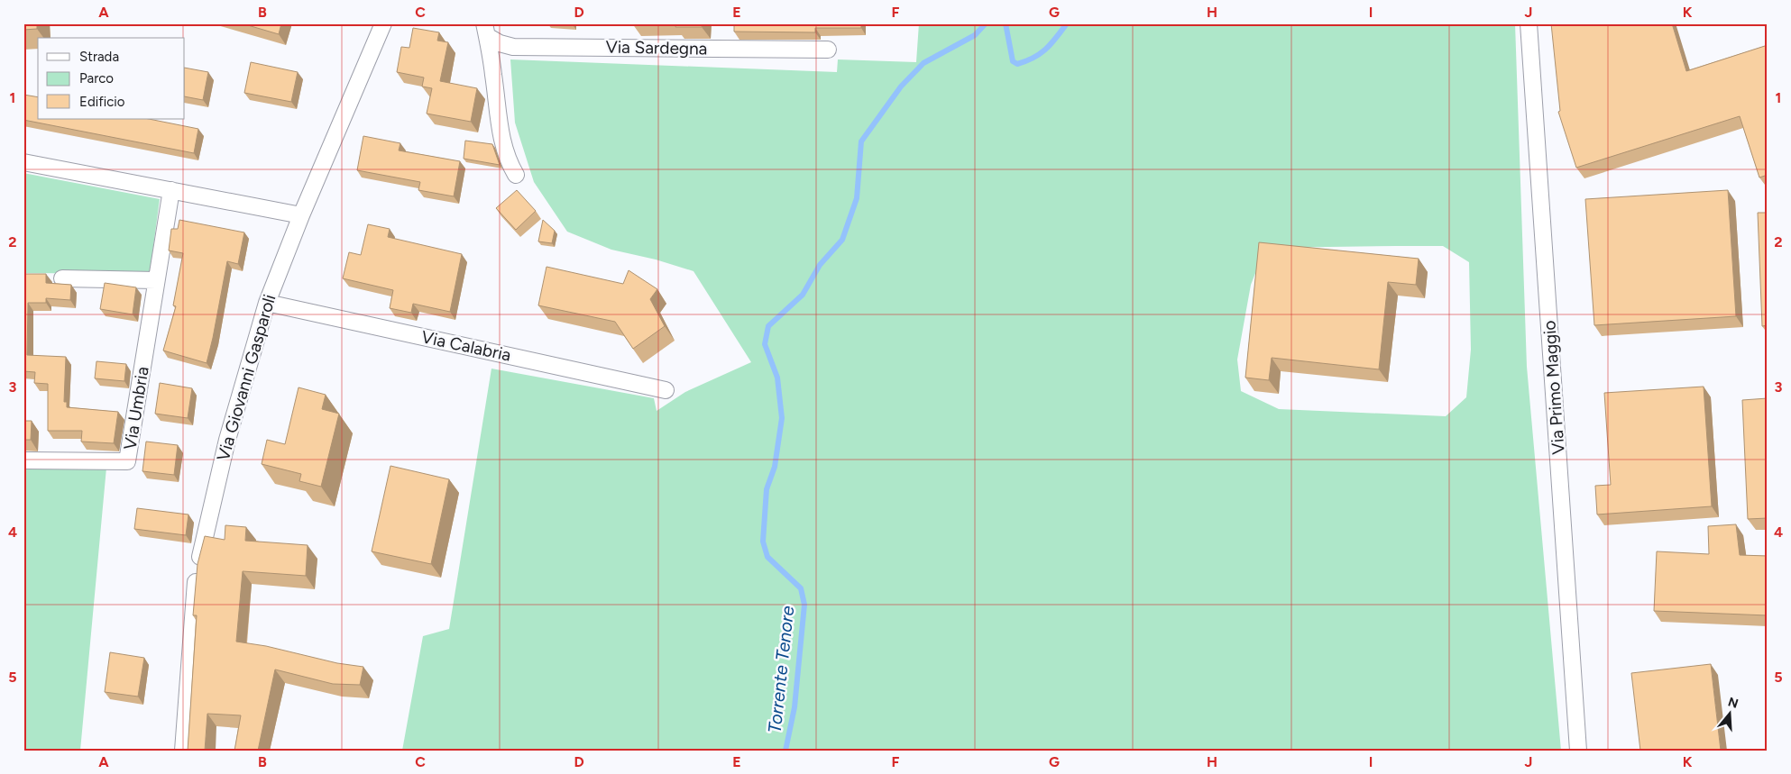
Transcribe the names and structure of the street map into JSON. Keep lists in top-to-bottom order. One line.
{"streets":{"street":["Via Sardegna","Via Calabria","Via Giovanni Gasparoli","Via Primo Maggio","Via Umbria"]},"crossings":[["Via Calabria","Via Giovanni Gasparoli"]],"water":["Torrente Tenore"],"legend":["Strada","Parco","Edificio"],"north":"top","grid":{"columns":["A","B","C","D","E","F","G","H","I","J","K"],"rows":["1","2","3","4","5"]}}
